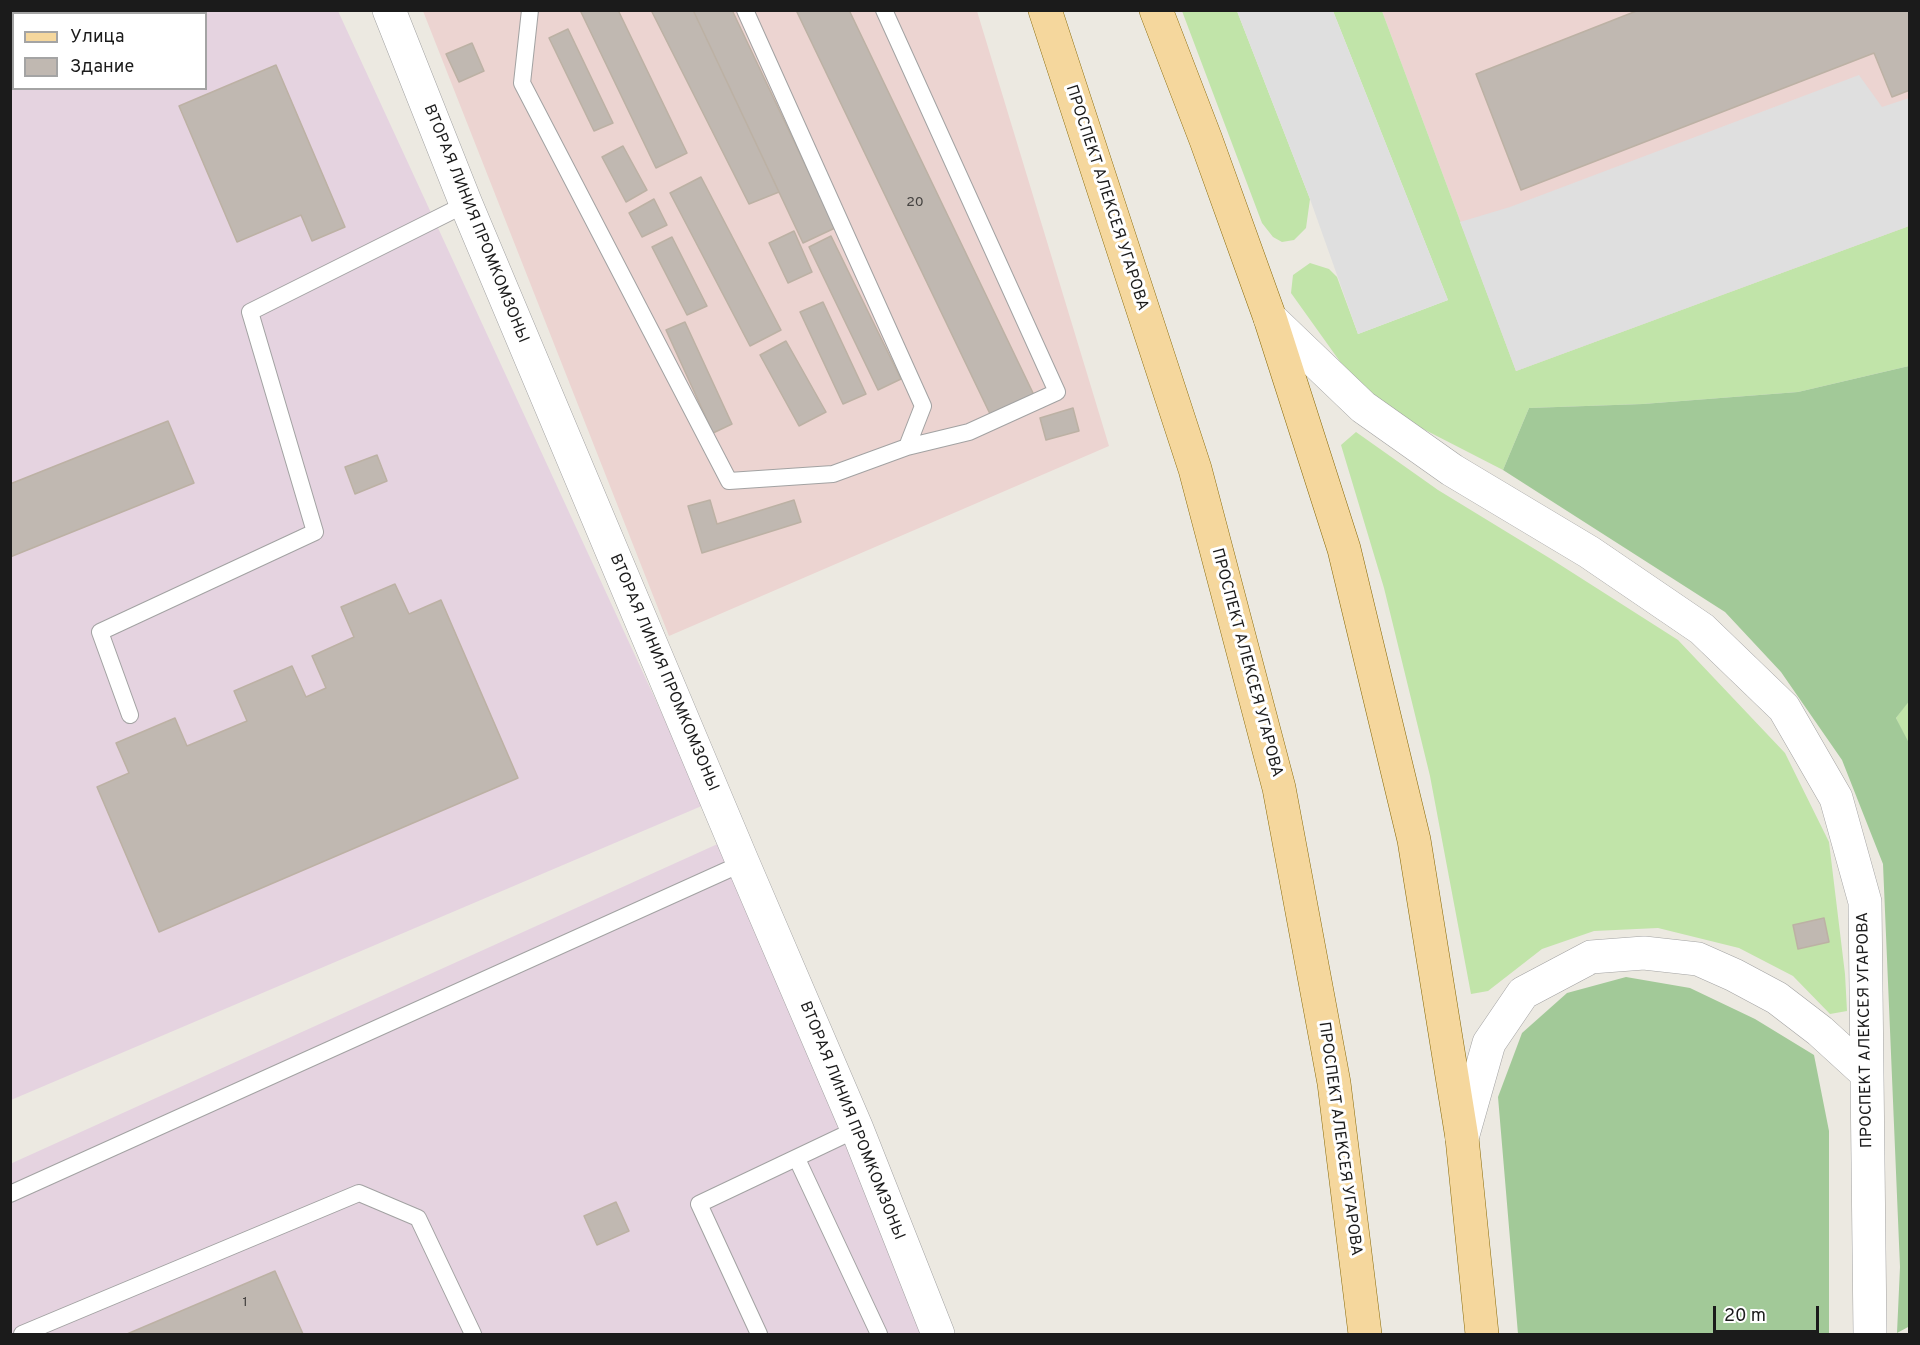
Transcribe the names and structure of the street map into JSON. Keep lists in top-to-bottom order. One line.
{"streets":{"main road":["ПРОСПЕКТ АЛЕКСЕЯ УГАРОВА"],"street":["ВТОРАЯ ЛИНИЯ ПРОМКОМЗОНЫ"]},"house_numbers":["20","1"],"legend":["Улица","Здание"],"scale_bar":"20 m"}
